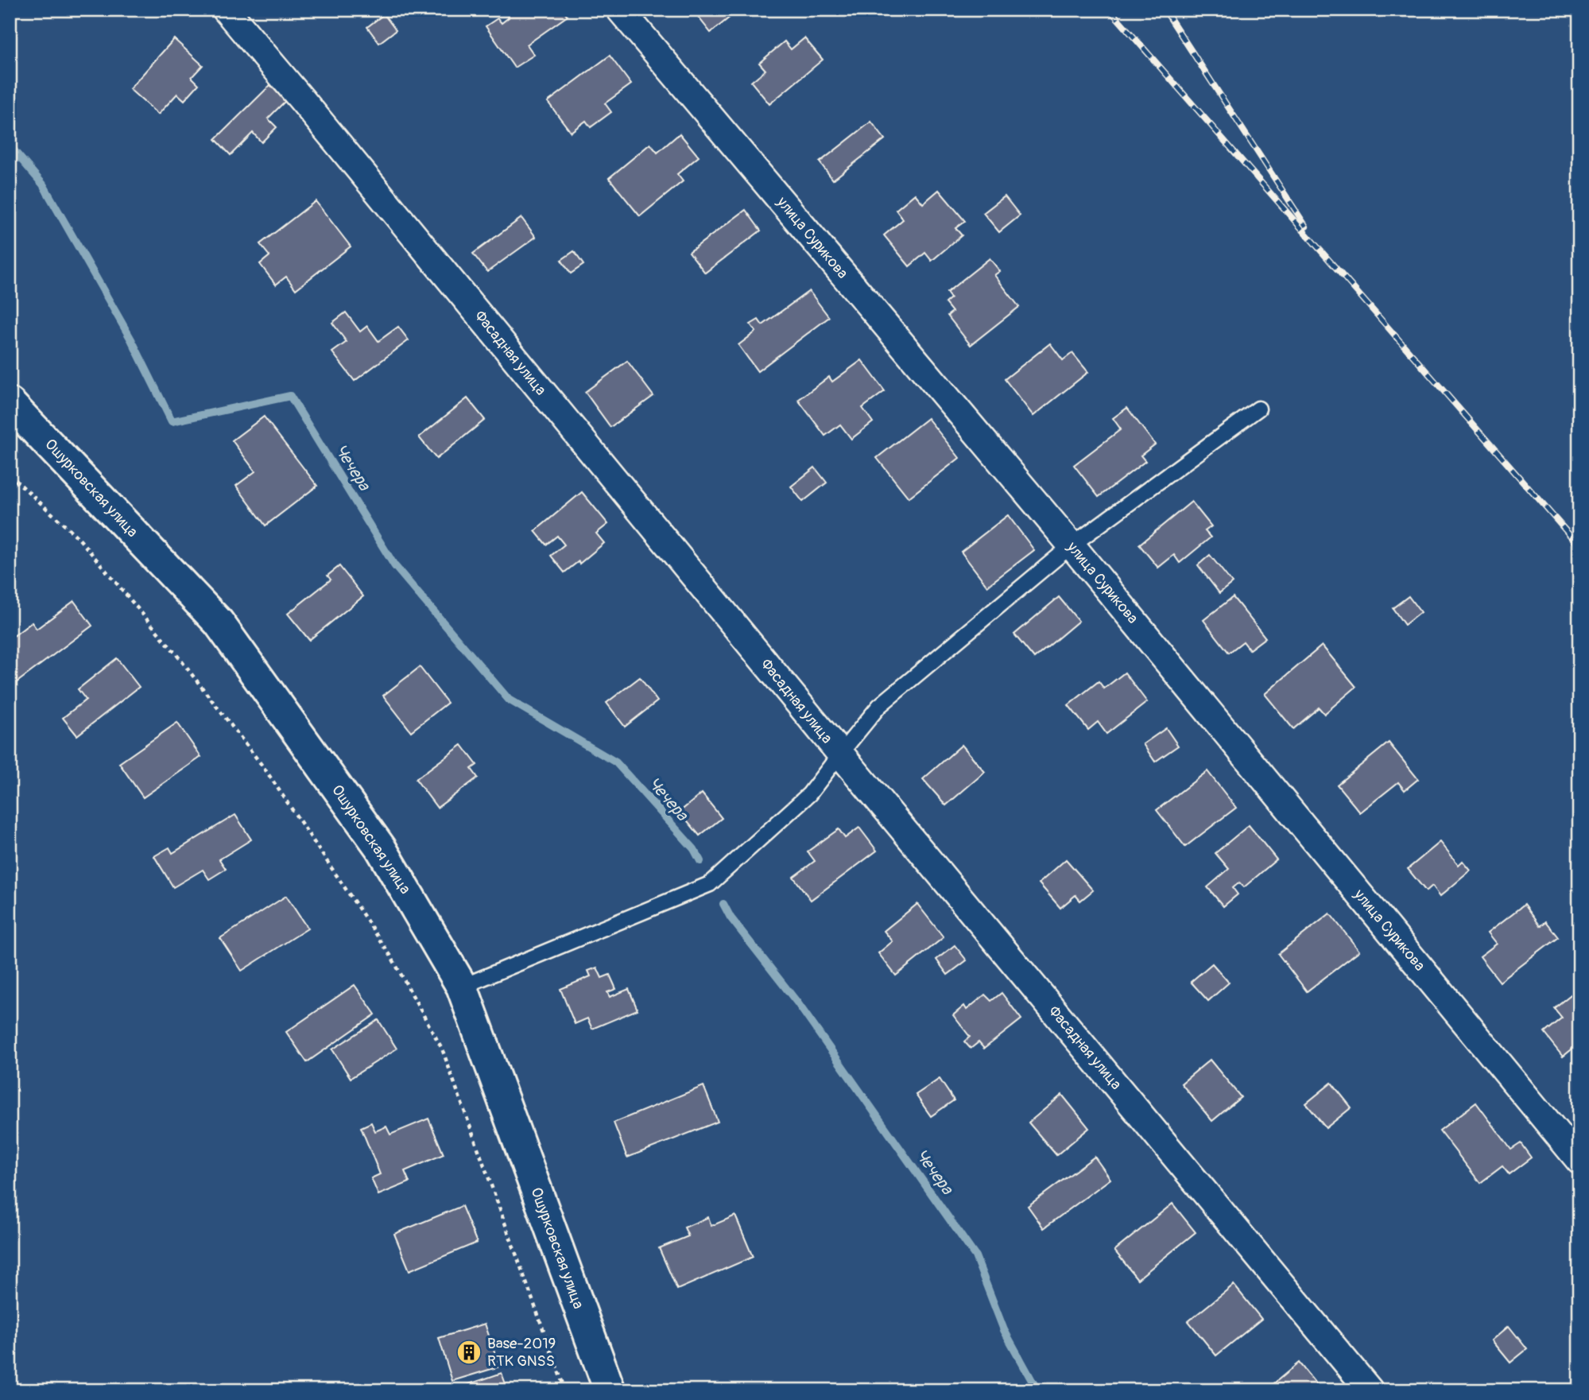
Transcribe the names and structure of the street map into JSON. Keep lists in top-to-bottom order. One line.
{"streets":{"street":["улица Сурикова","Фасадная улица","Ошурковская улица"]},"water":["Чечера"],"places":{"building":["Base-2019 RTK GNSS"]}}
